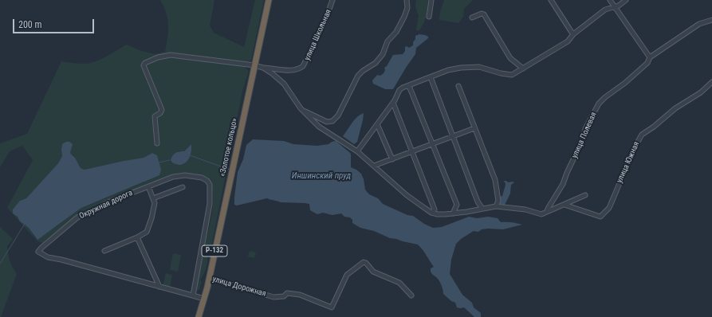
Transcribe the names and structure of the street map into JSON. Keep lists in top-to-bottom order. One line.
{"streets":{"highway":["«Золотое кольцо»","Р-132"],"street":["улица Школьная","улица Полевая","улица Южная","Окружная дорога","улица Дорожная"]},"crossings":[["«Золотое кольцо»","Окружная дорога"],["«Золотое кольцо»","улица Дорожная"]],"water":["Иншинский пруд"],"scale_bar":"200 m"}
